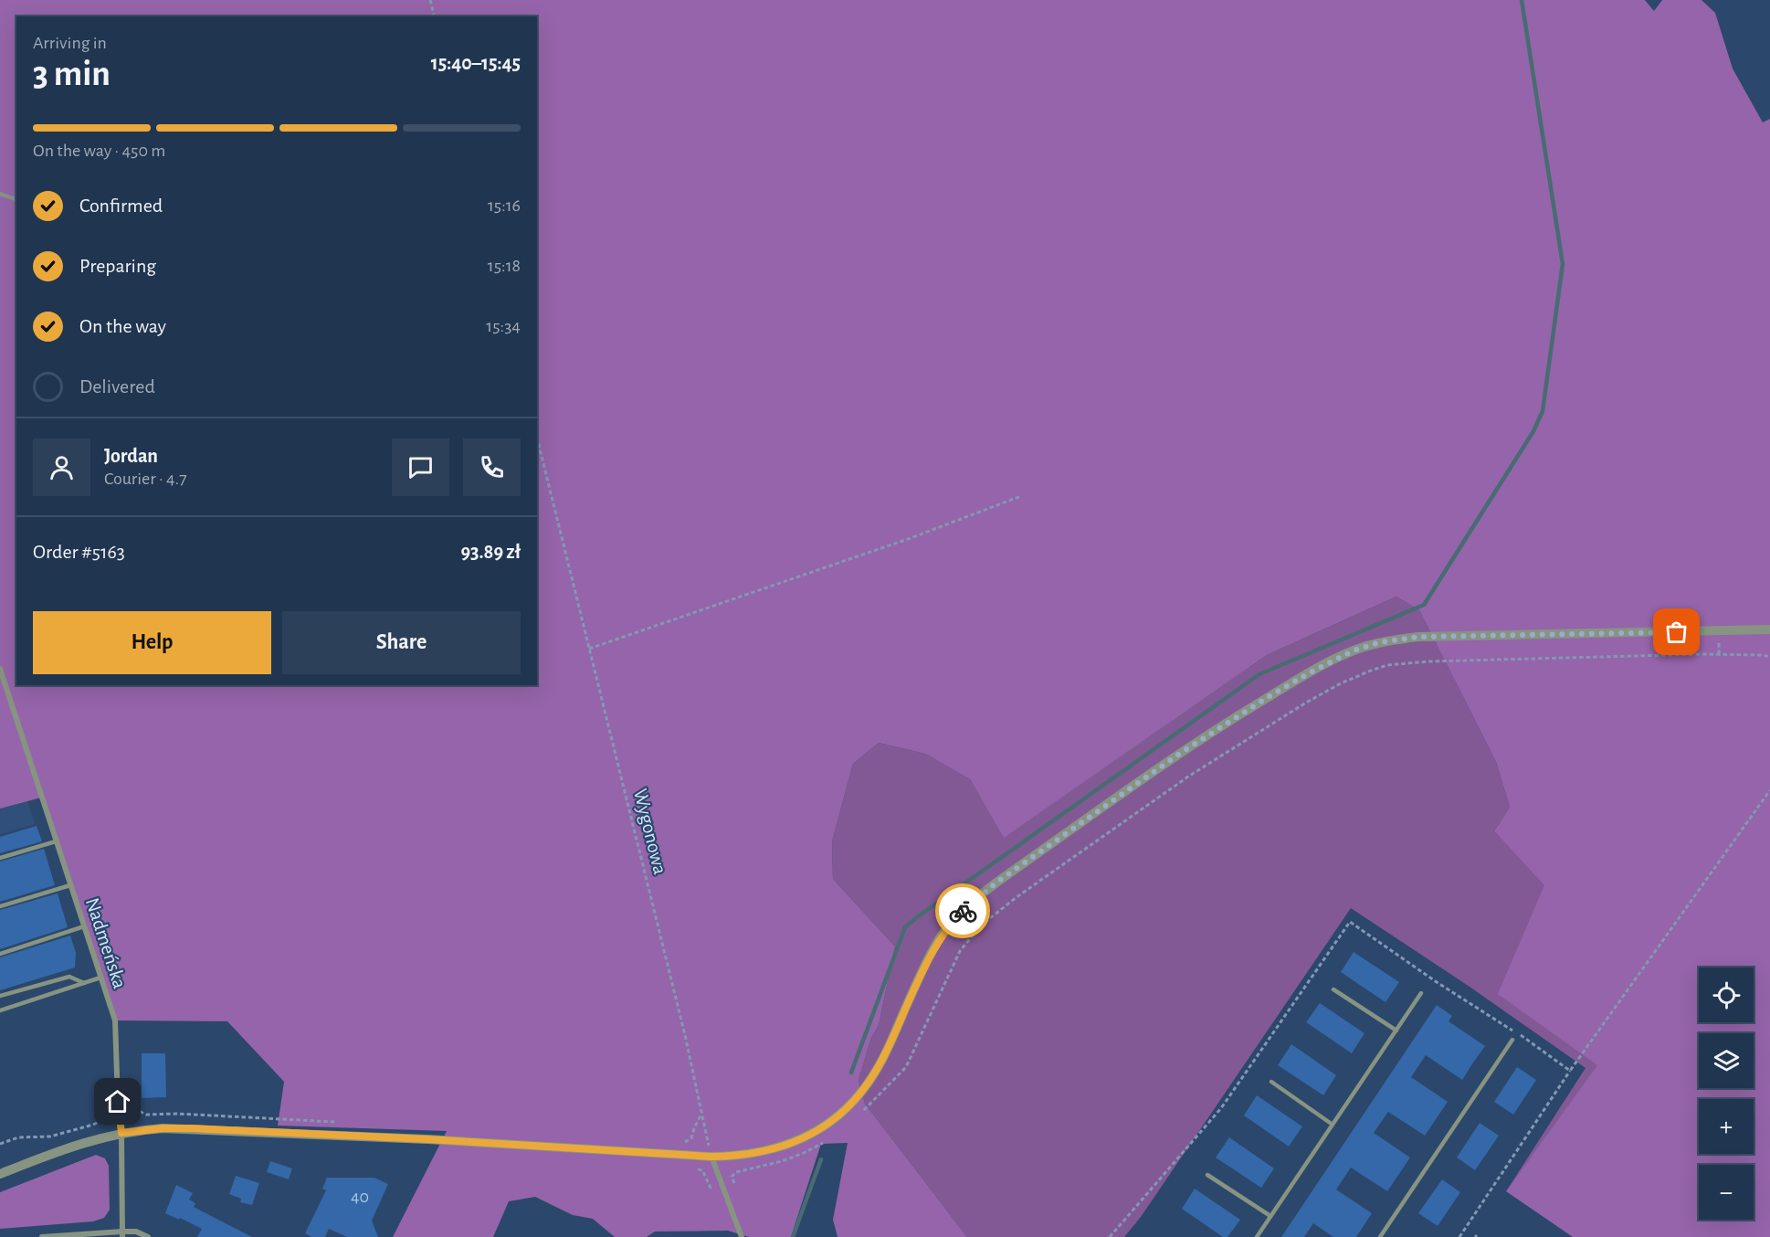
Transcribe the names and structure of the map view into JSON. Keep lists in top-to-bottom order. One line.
{"streets":{"street":["Nadmeńska"],"path":["Wygonowa"]},"house_numbers":["40"],"page":{"heading":["3 min","Arriving in","15:40–15:45"],"panel":["Jordan","Courier · 4.7","Order #5163","93.89 zł"],"bar":"On the way · 450 m","list":[["Confirmed","15:16"],["Preparing","15:18"],["On the way","15:34"],"Delivered"],"buttons":["Help","Share"],"map_buttons":["+","−"]}}
